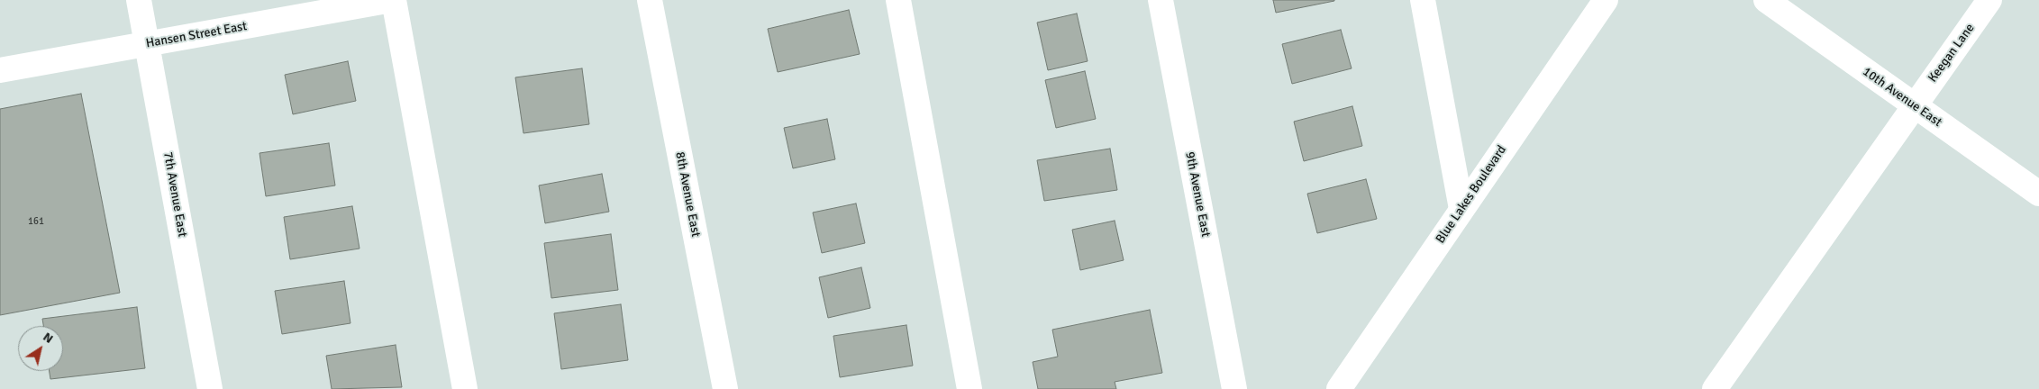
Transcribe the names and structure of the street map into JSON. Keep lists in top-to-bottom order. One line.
{"streets":{"street":["Hansen Street East","Keegan Lane","10th Avenue East","7th Avenue East","8th Avenue East","9th Avenue East","Blue Lakes Boulevard"]},"crossings":[["Hansen Street East","7th Avenue East"],["Keegan Lane","10th Avenue East"]],"house_numbers":["161"],"north":"top right"}
